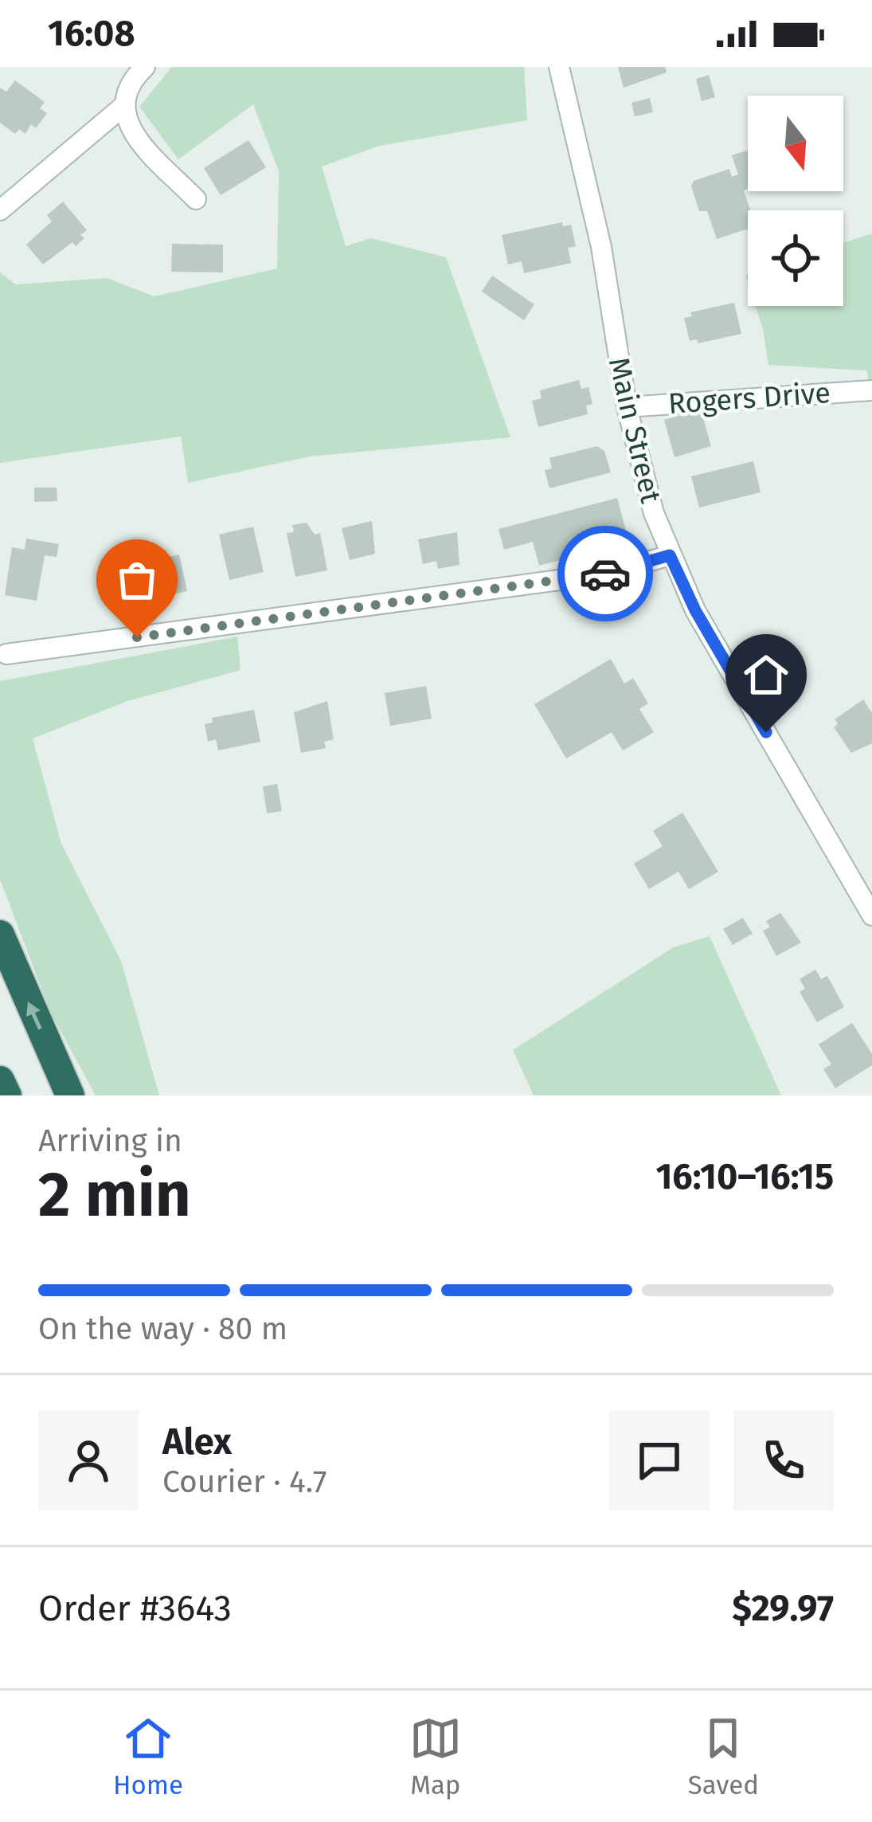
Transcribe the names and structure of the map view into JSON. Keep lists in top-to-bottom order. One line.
{"streets":{"street":["Rogers Drive","Main Street"]},"crossings":[["Rogers Drive","Main Street"]],"north":"bottom","page":{"status":"16:08","heading":["2 min","Arriving in","16:10–16:15"],"panel":["Alex","Courier · 4.7","Order #3643","$29.97"],"bar":"On the way · 80 m","tabs":["Home","Map","Saved"]}}
